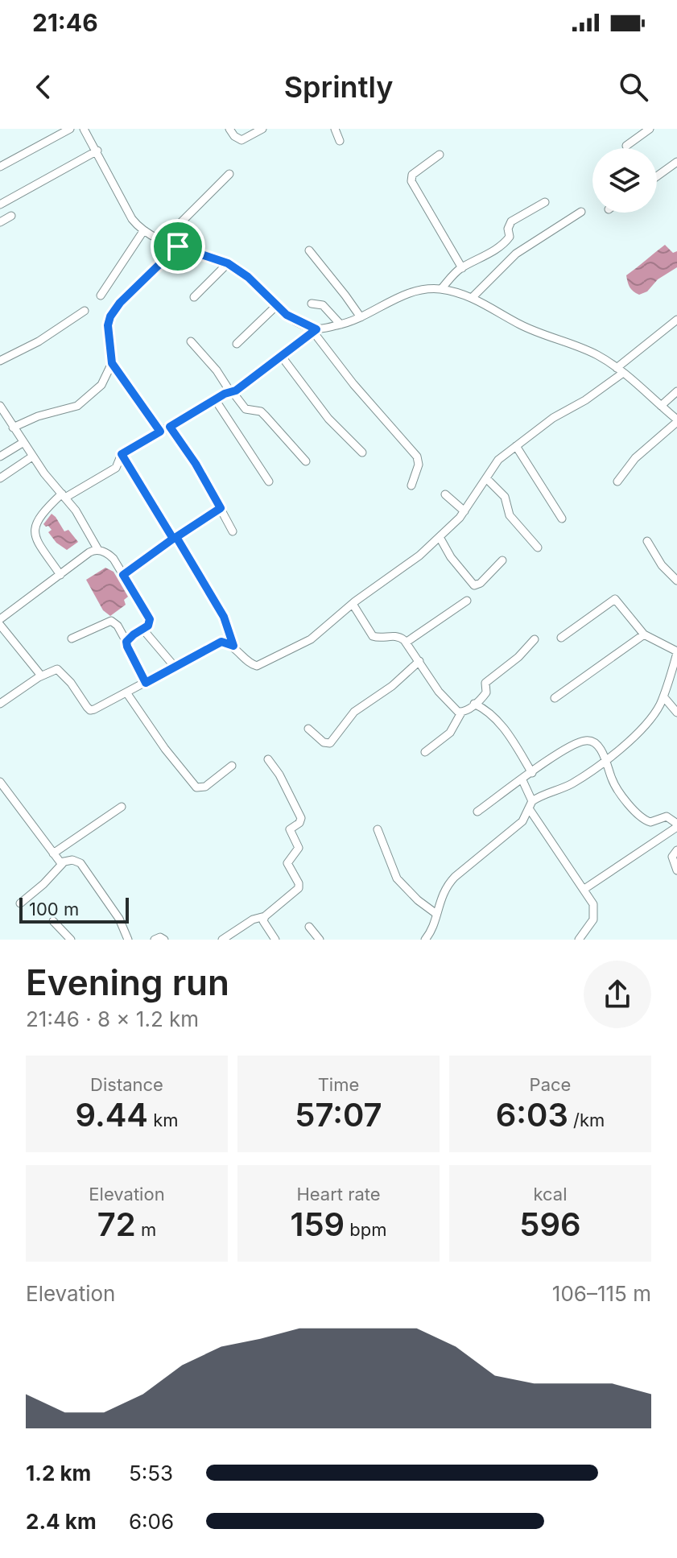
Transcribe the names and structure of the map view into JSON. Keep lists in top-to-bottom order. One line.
{"scale_bar":"100 m","page":{"status":"21:46","header":"Sprintly","scale":"100 m","heading":["Evening run","21:46 · 8 × 1.2 km"],"stats":[["Distance","9.44 km"],["Time","57:07"],["Pace","6:03 /km"],["Elevation","72 m"],["Heart rate","159 bpm"],["kcal","596"]],"chart":["Elevation","106–115 m"],"list":[{"name":"1.2 km","note":"5:53"},{"name":"2.4 km","note":"6:06"}]}}
